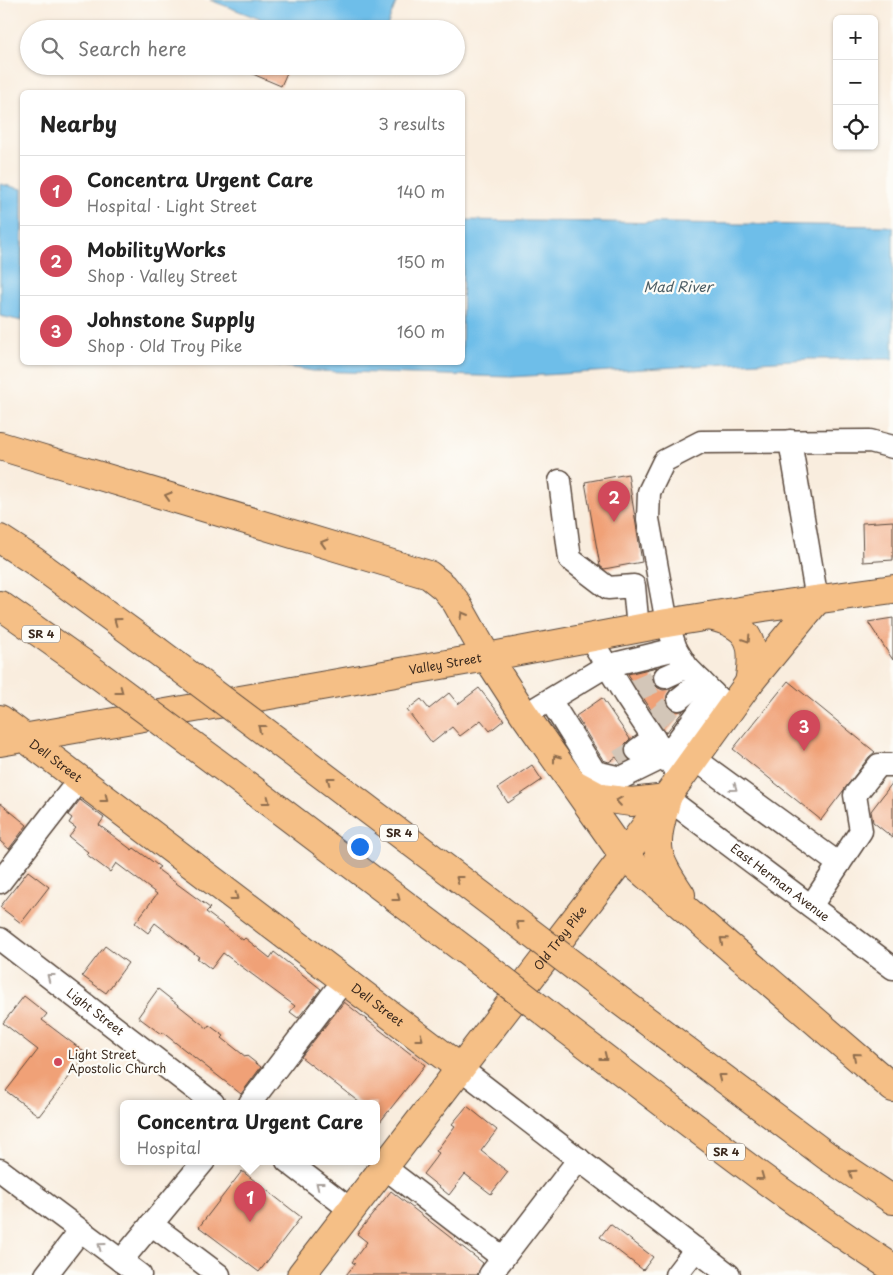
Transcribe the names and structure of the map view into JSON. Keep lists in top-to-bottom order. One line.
{"streets":{"main road":["SR 4","Valley Street","Dell Street","Old Troy Pike"],"street":["East Herman Avenue","Light Street"]},"crossings":[["Valley Street","Dell Street"],["Valley Street","Old Troy Pike"],["Dell Street","Old Troy Pike"],["East Herman Avenue","Old Troy Pike"]],"water":["Mad River"],"places":["Light Street Apostolic Church"],"page":{"map_buttons":["+","−"],"search":"Search here","heading":["Nearby","3 results"],"list":[{"mark":"1","name":"Concentra Urgent Care","note":"Hospital · Light Street","value":"140 m"},{"mark":"2","name":"MobilityWorks","note":"Shop · Valley Street","value":"150 m"},{"mark":"3","name":"Johnstone Supply","note":"Shop · Old Troy Pike","value":"160 m"}],"pins":["2","3","1"],"popup":["Concentra Urgent Care","Hospital"]}}
